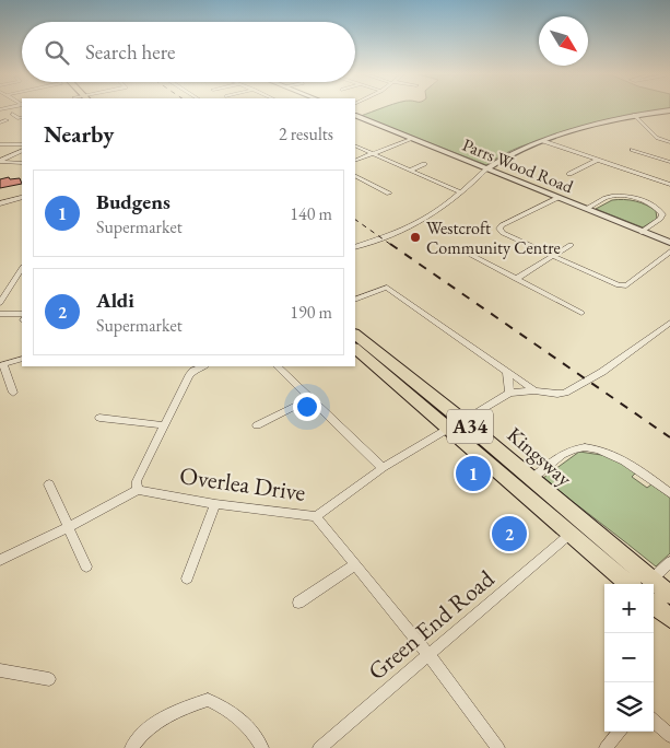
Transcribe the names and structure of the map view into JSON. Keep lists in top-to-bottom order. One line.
{"streets":{"highway":["A34","Kingsway"],"street":["Parrs Wood Road","Overlea Drive","Green End Road"]},"crossings":[["Kingsway","Green End Road"],["Overlea Drive","Green End Road"]],"places":["Westcroft Community Centre"],"north":"bottom right","page":{"search":"Search here","heading":["Nearby","2 results"],"list":[{"mark":"1","name":"Budgens","note":"Supermarket","value":"140 m"},{"mark":"2","name":"Aldi","note":"Supermarket","value":"190 m"}],"pins":["1","2"],"map_buttons":["+","−"]}}
